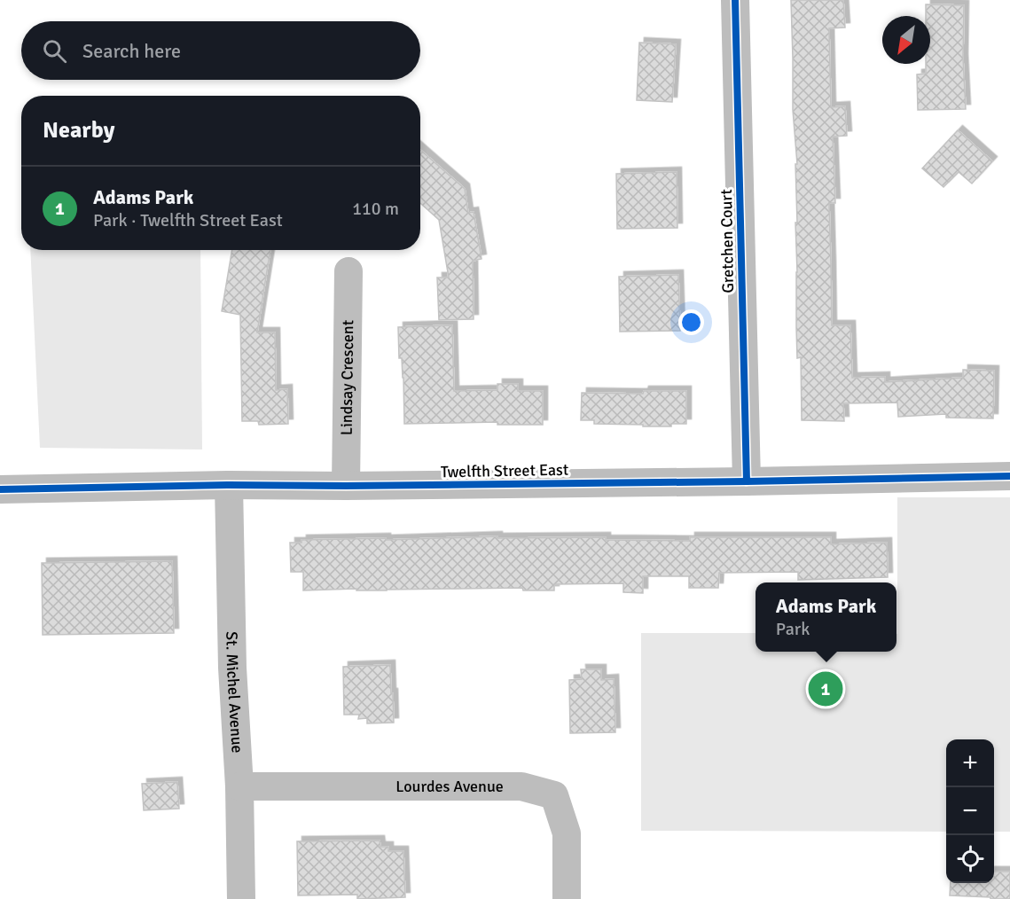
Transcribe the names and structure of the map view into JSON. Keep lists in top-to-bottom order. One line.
{"streets":{"street":["Gretchen Court","Lindsay Crescent","Twelfth Street East","St. Michel Avenue","Lourdes Avenue"]},"crossings":[["Gretchen Court","Twelfth Street East"],["Lindsay Crescent","Twelfth Street East"],["Twelfth Street East","St. Michel Avenue"],["St. Michel Avenue","Lourdes Avenue"]],"north":"bottom left","page":{"search":"Search here","heading":"Nearby","list":[{"mark":"1","name":"Adams Park","note":"Park · Twelfth Street East","value":"110 m"}],"popup":["Adams Park","Park"],"pins":"1","map_buttons":["+","−"]}}
